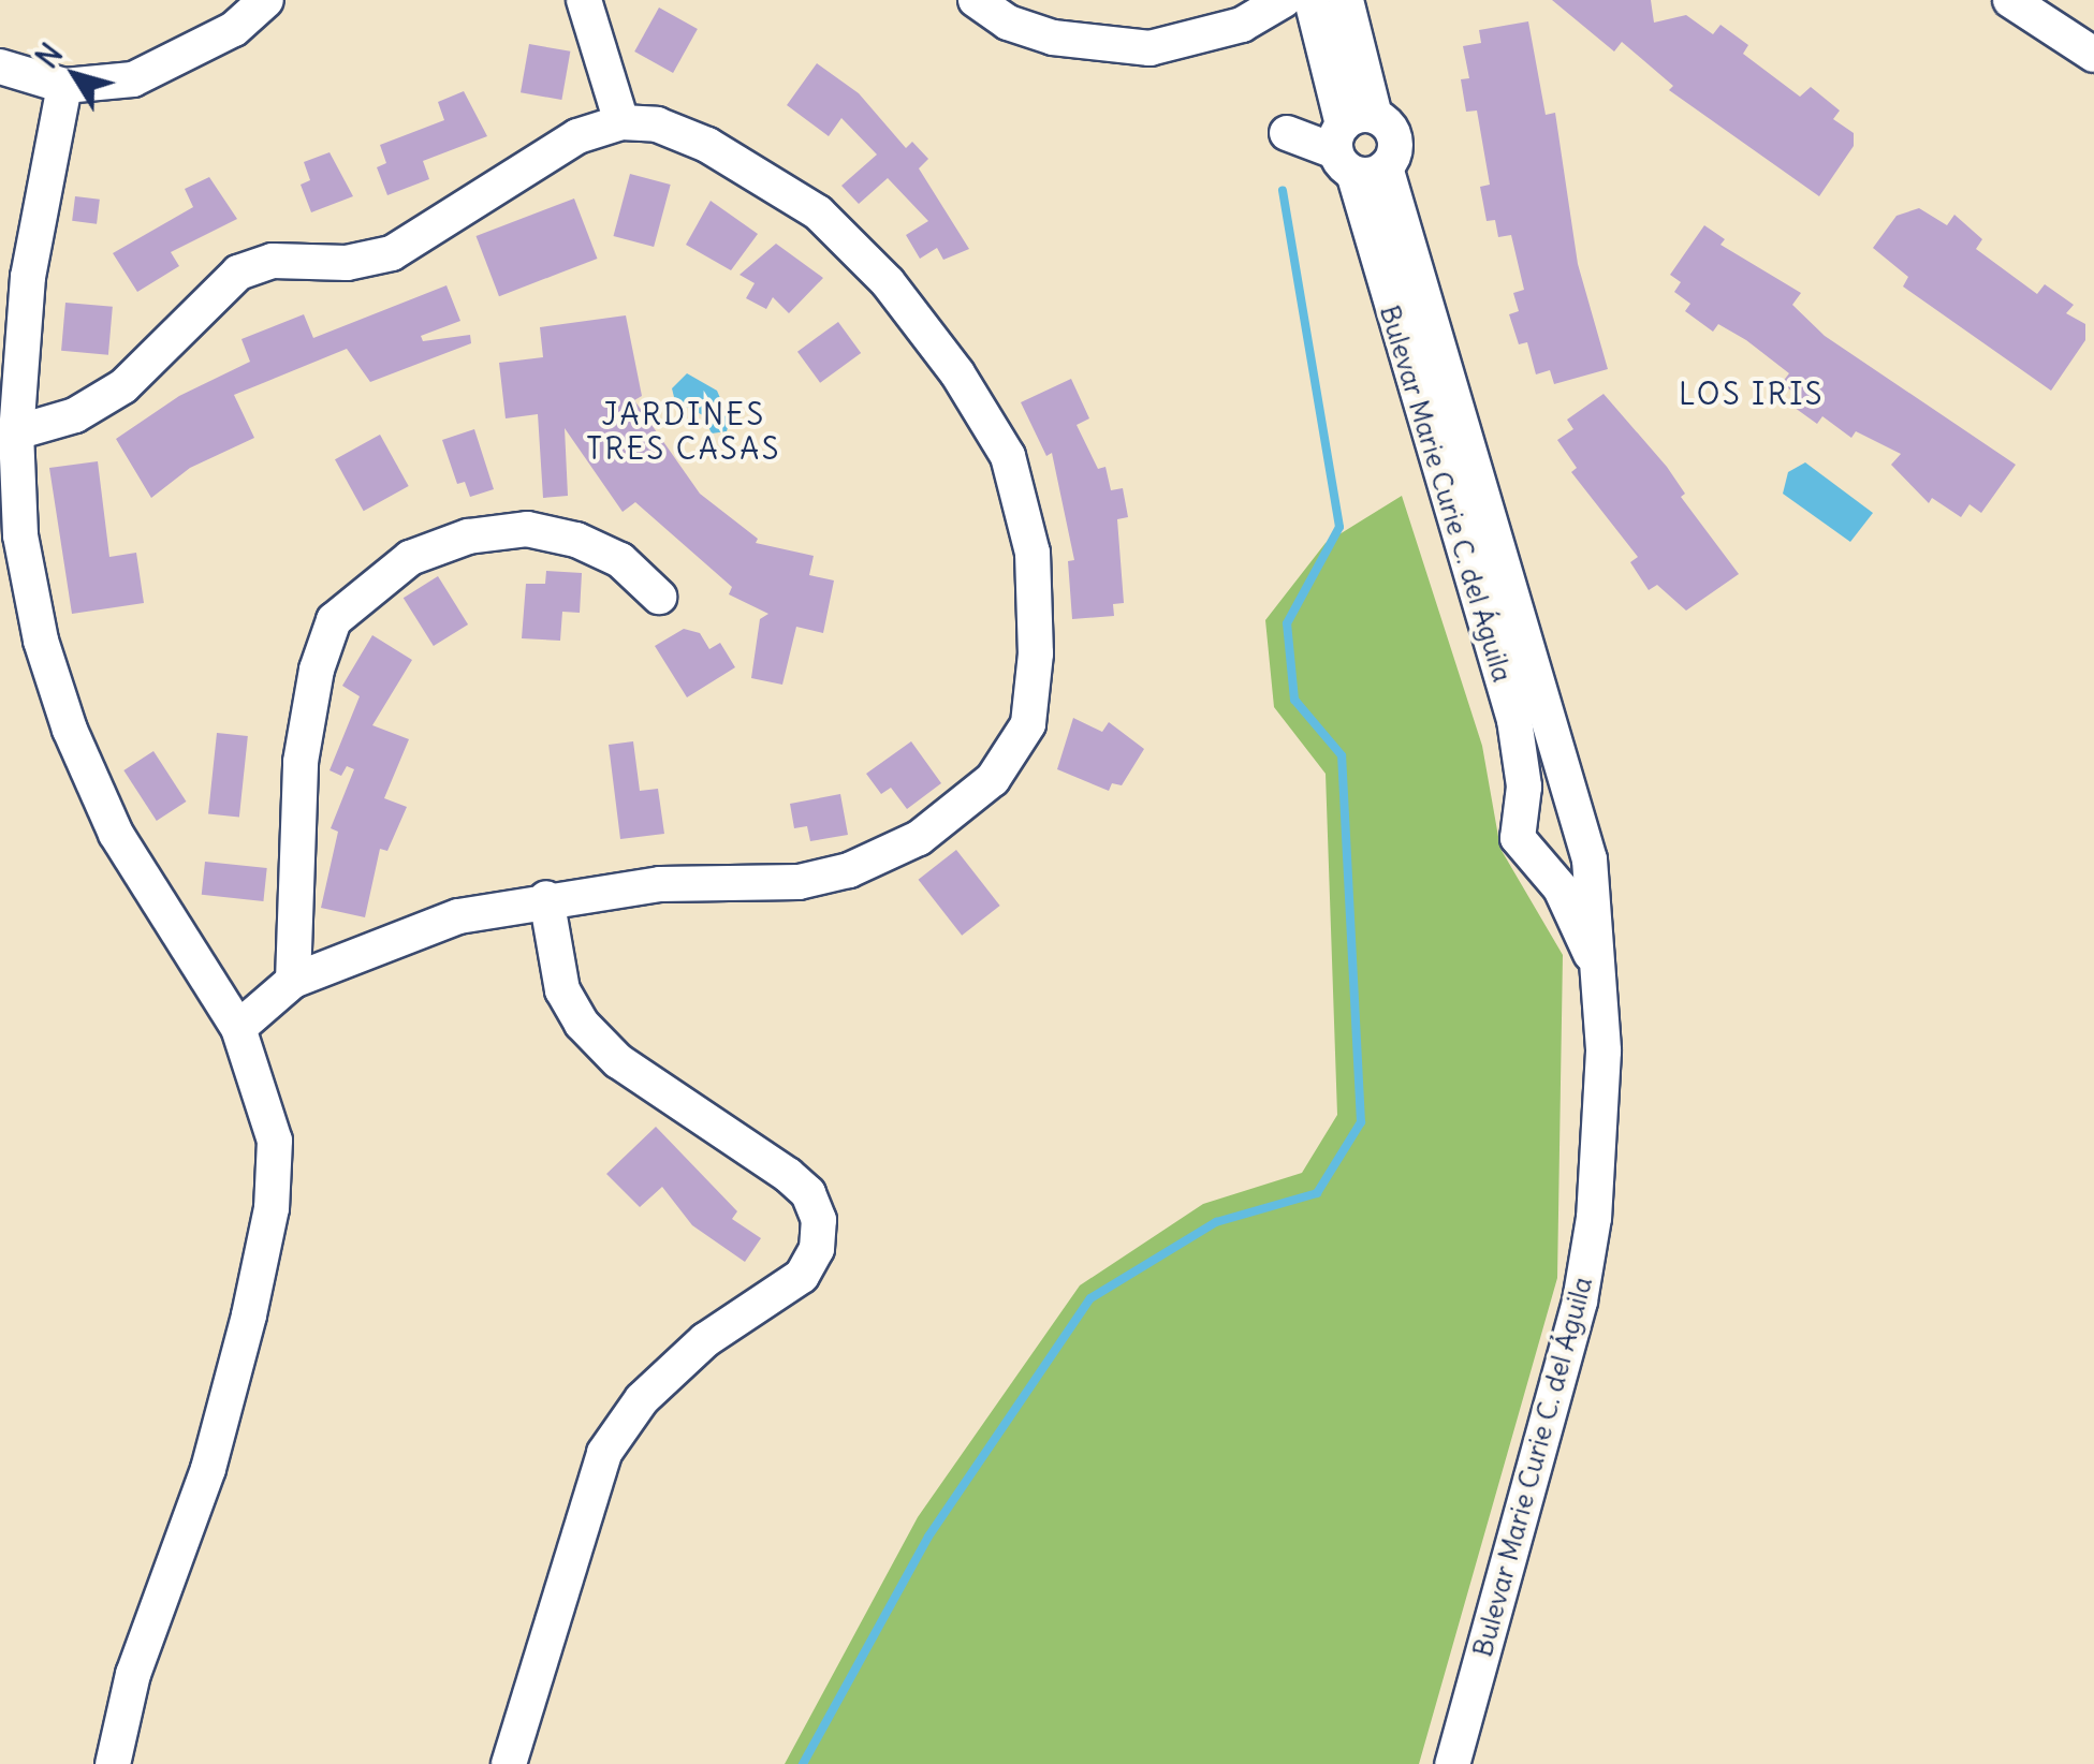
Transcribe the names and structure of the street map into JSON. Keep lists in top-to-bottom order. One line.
{"streets":{"street":["Bulevar Marie Curie C. del Águila"]},"districts":["LOS IRIS","JARDINES TRES CASAS"],"north":"top left"}
